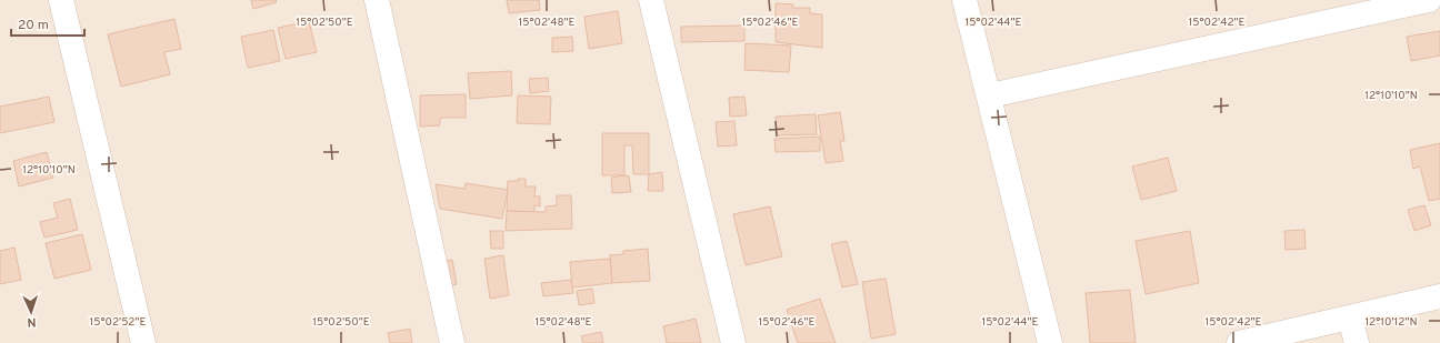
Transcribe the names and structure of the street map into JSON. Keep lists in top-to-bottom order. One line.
{"scale_bar":"20 m","north":"bottom","coordinates":["15°02'50\"E","15°02'48\"E","15°02'46\"E","15°02'44\"E","15°02'42\"E","12°10'10\"N","15°02'52\"E","12°10'12\"N"]}
